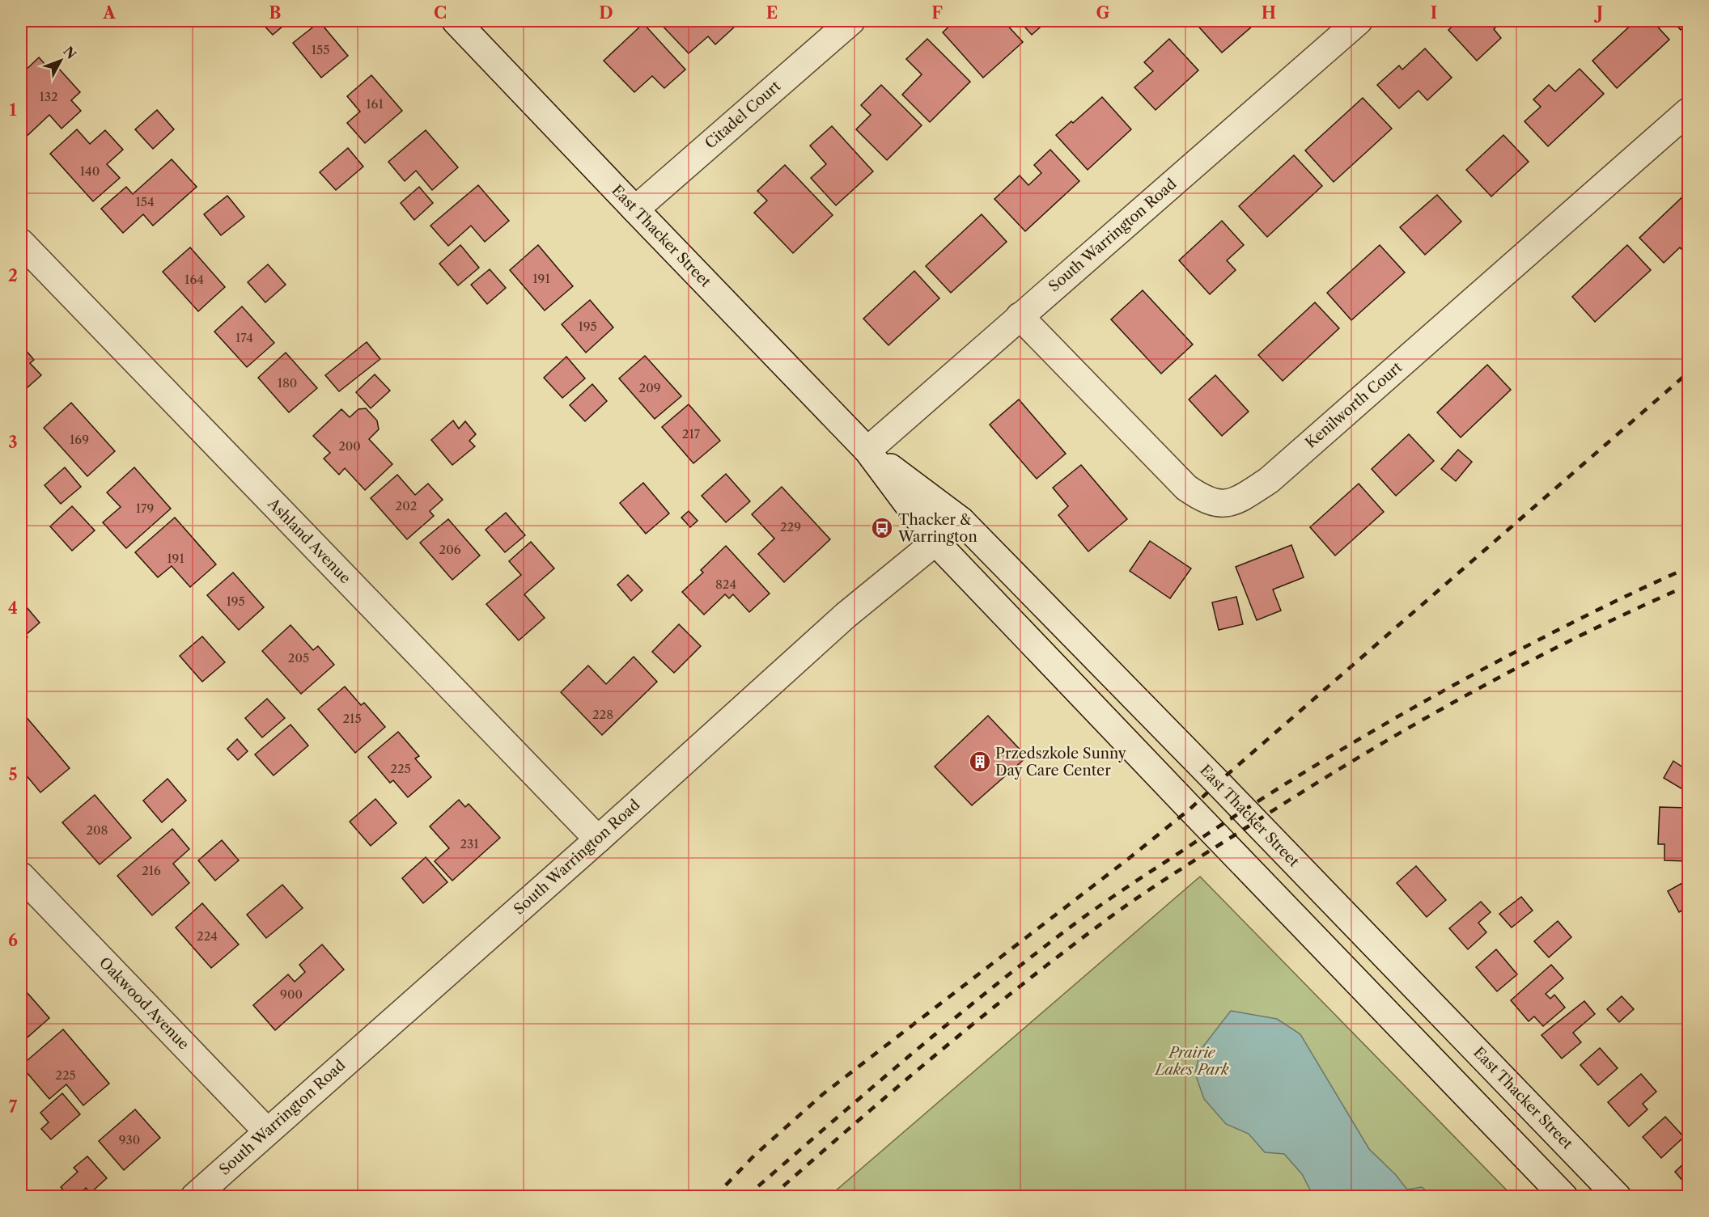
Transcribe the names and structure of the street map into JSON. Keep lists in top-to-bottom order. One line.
{"streets":{"street":["Citadel Court","South Warrington Road","East Thacker Street","Kenilworth Court","Ashland Avenue","Oakwood Avenue"]},"crossings":[["Citadel Court","East Thacker Street"],["South Warrington Road","East Thacker Street"],["South Warrington Road","Kenilworth Court"],["South Warrington Road","Ashland Avenue"],["South Warrington Road","Oakwood Avenue"]],"parks":["Prairie Lakes Park"],"places":{"bus stop":["Thacker & Warrington"],"building":["Przedszkole Sunny Day Care Center"]},"house_numbers":["155","132","161","140","154","191","164","195","174","180","209","217","169","200","202","179","229","206","191","824","195","205","228","215","225","208","231","216","224","900","225","930"],"north":"top right","grid":{"columns":["A","B","C","D","E","F","G","H","I","J"],"rows":["1","2","3","4","5","6","7"]}}
